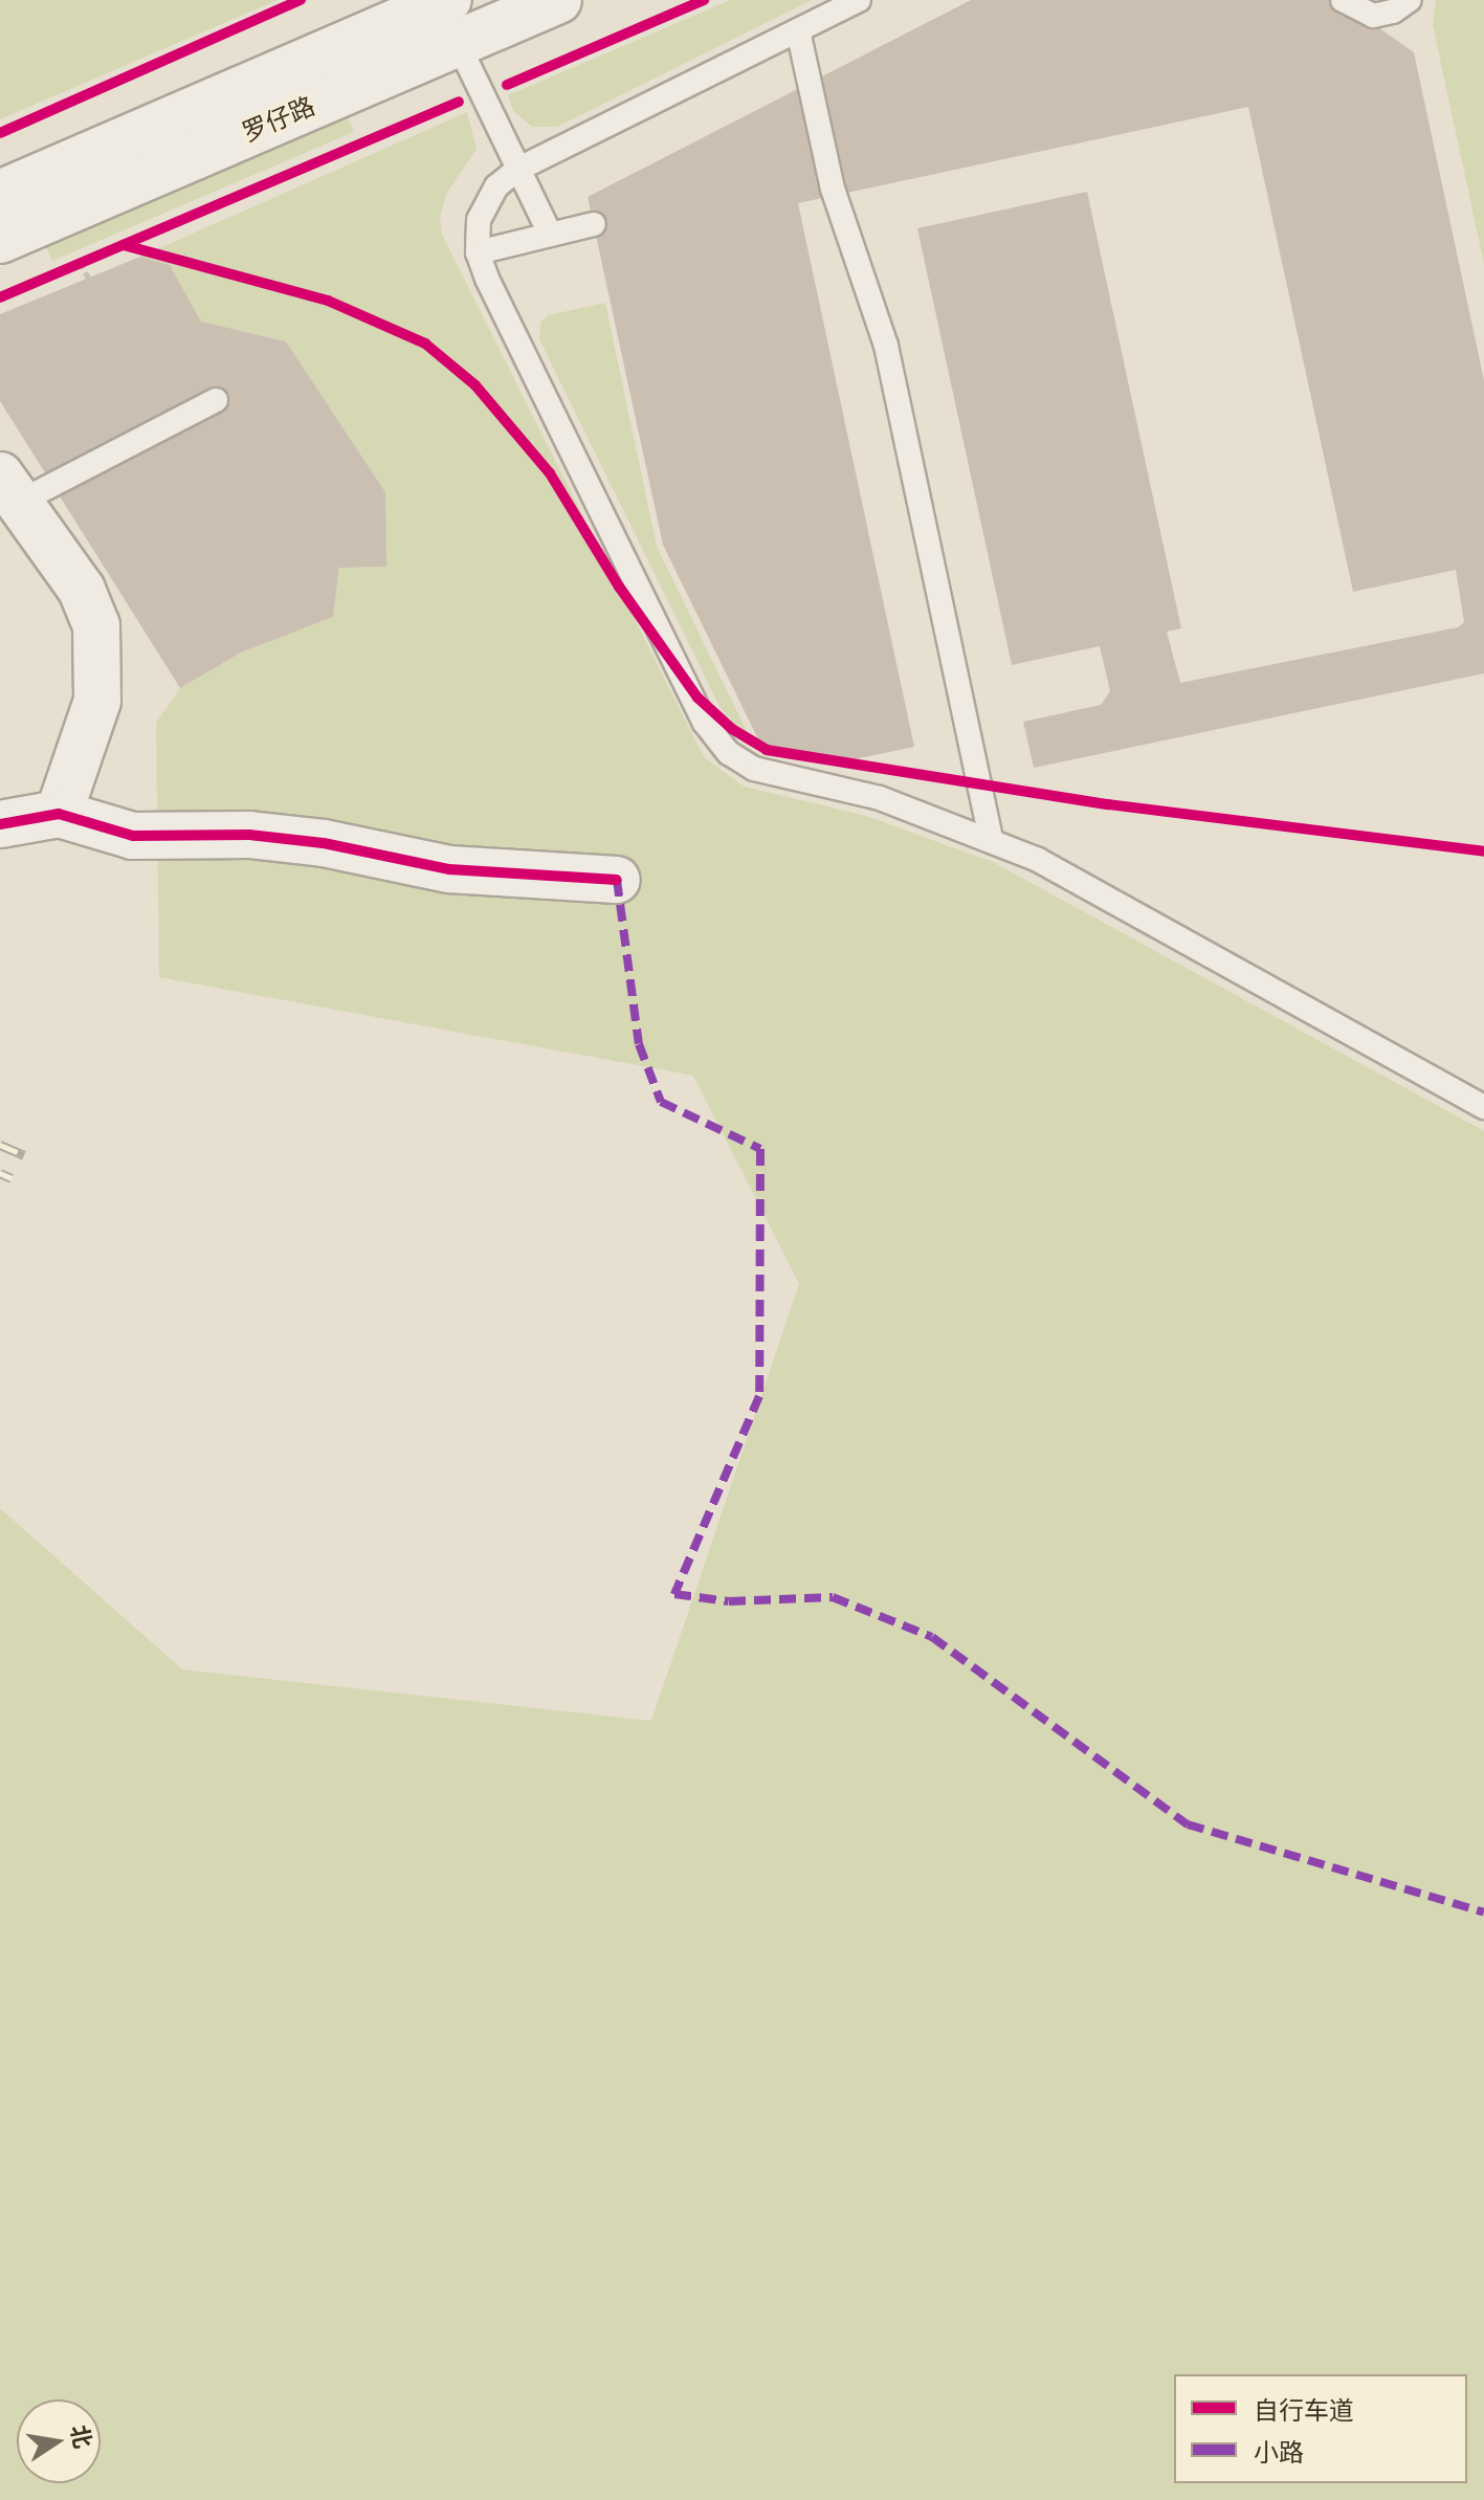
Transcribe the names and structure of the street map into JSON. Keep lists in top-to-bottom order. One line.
{"streets":{"main road":["罗仔路"]},"legend":["自行车道","小路"],"north":"right"}
